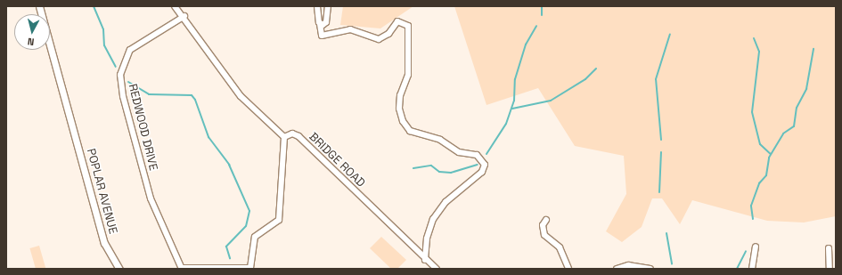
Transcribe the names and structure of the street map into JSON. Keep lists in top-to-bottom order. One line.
{"streets":{"street":["REDWOOD DRIVE","BRIDGE ROAD","POPLAR AVENUE"]},"north":"bottom"}
